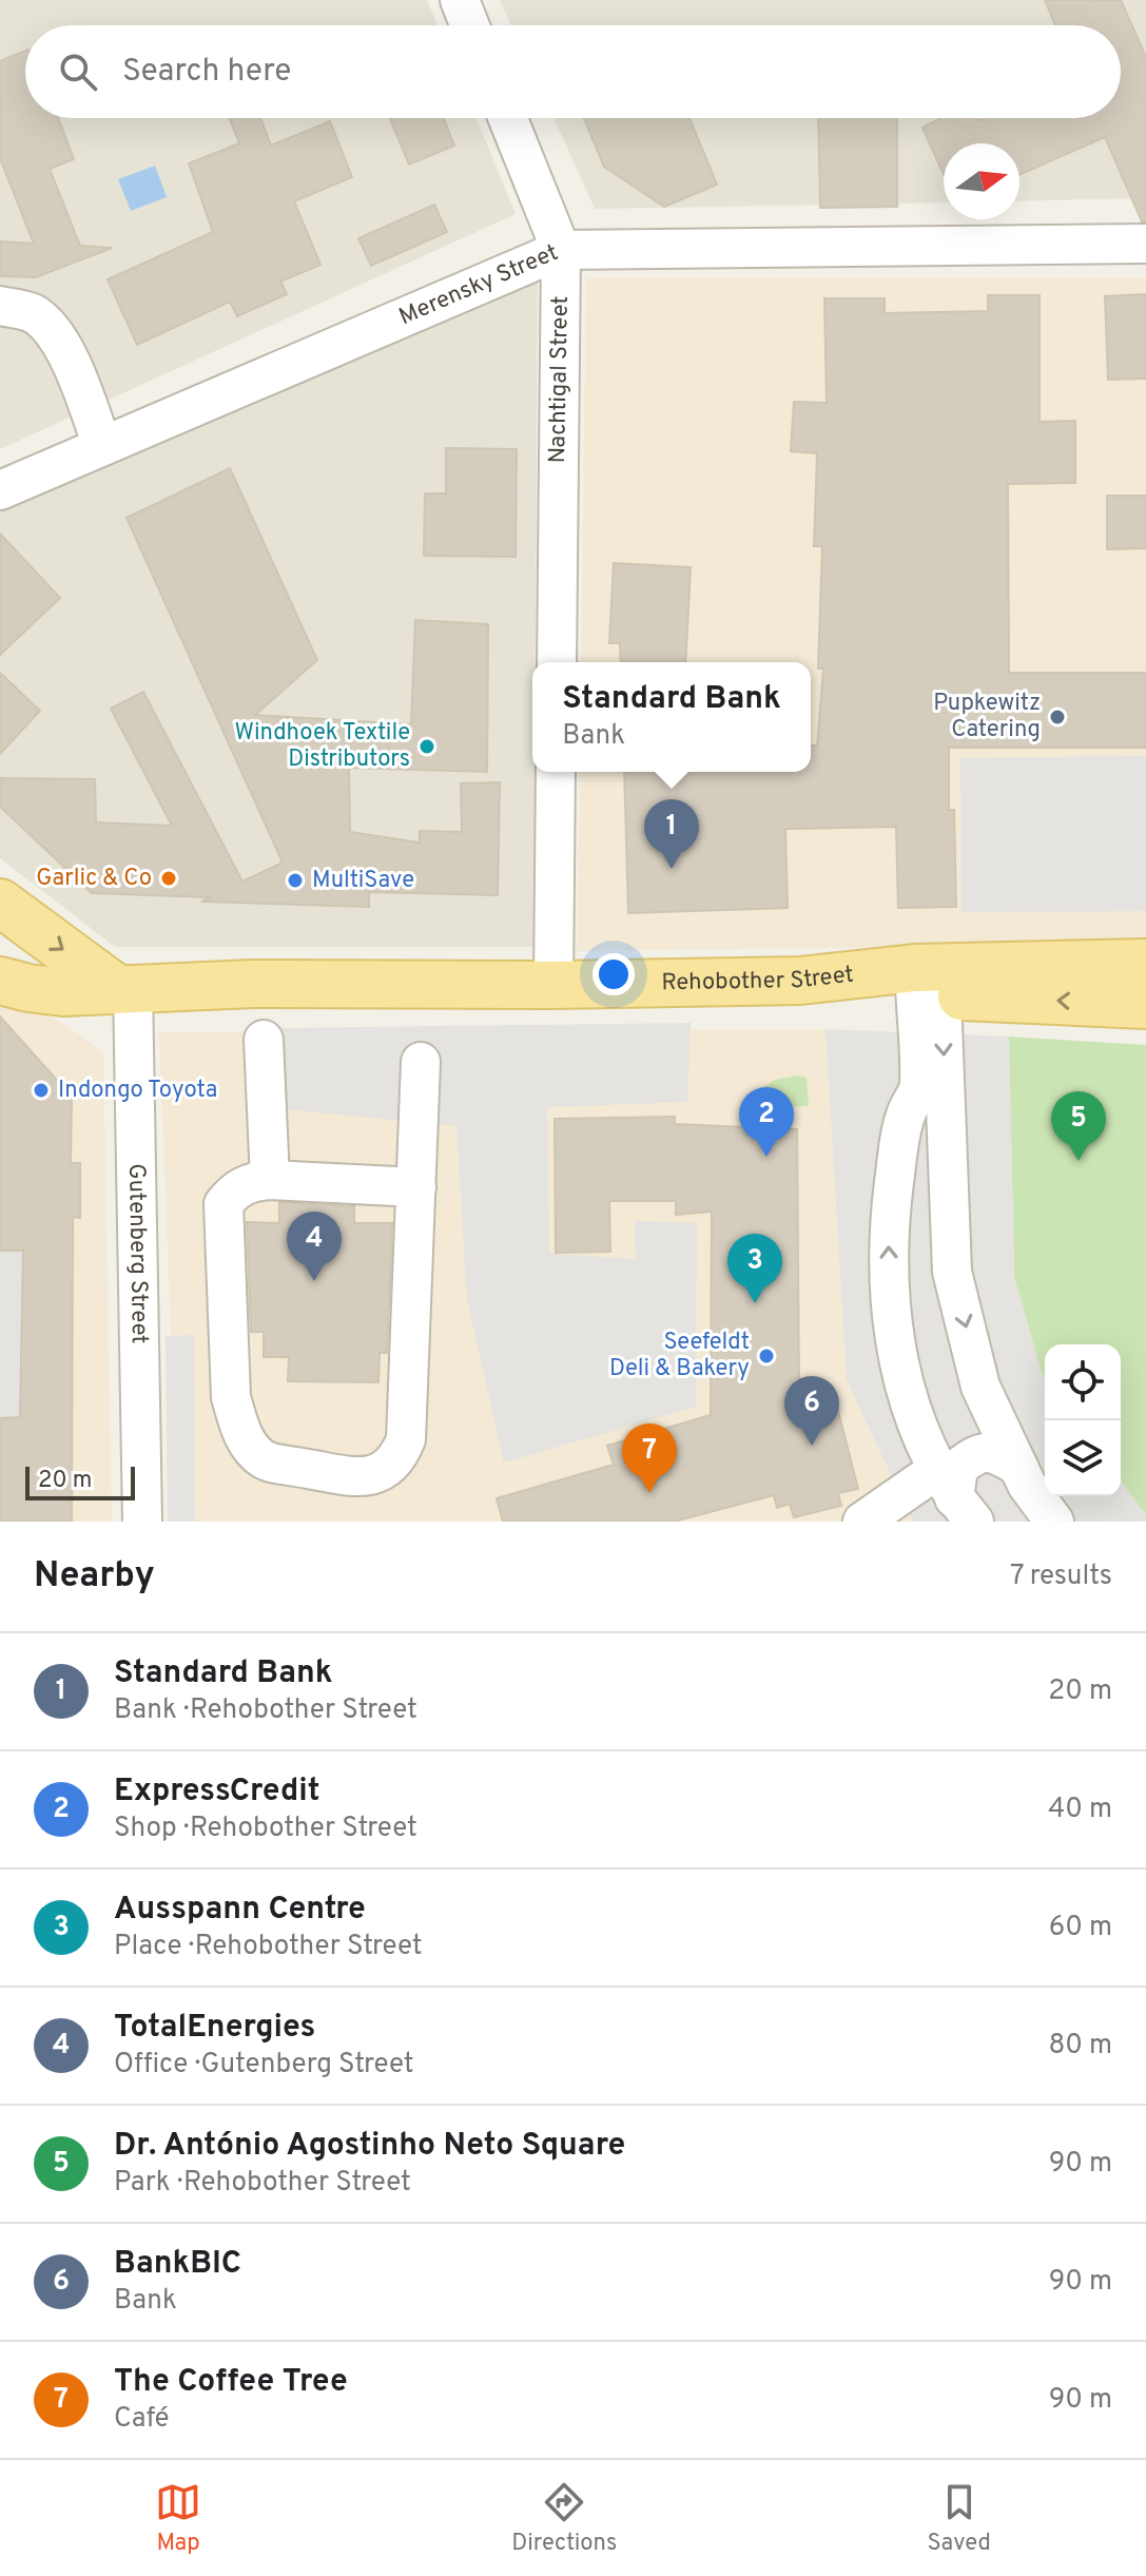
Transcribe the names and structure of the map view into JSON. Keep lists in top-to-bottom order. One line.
{"streets":{"main road":["Rehobother Street"],"street":["Merensky Street","Nachtigal Street","Gutenberg Street"]},"crossings":[["Merensky Street","Nachtigal Street"],["Rehobother Street","Gutenberg Street"]],"places":["Pupkewitz Catering","Windhoek Textile Distributors","Garlic & Co","MultiSave","Indongo Toyota","Seefeldt Deli & Bakery"],"scale_bar":"20 m","north":"right","page":{"search":"Search here","popup":["Standard Bank","Bank"],"pins":["1","2","5","4","3","6","7"],"scale":"20 m","heading":["Nearby","7 results"],"list":[{"mark":"1","name":"Standard Bank","note":"Bank · Rehobother Street","value":"20 m"},{"mark":"2","name":"ExpressCredit","note":"Shop · Rehobother Street","value":"40 m"},{"mark":"3","name":"Ausspann Centre","note":"Place · Rehobother Street","value":"60 m"},{"mark":"4","name":"TotalEnergies","note":"Office · Gutenberg Street","value":"80 m"},{"mark":"5","name":"Dr. António Agostinho Neto Square","note":"Park · Rehobother Street","value":"90 m"},{"mark":"6","name":"BankBIC","note":"Bank","value":"90 m"},{"mark":"7","name":"The Coffee Tree","note":"Café","value":"90 m"}],"nav":["Map","Directions","Saved"]}}
